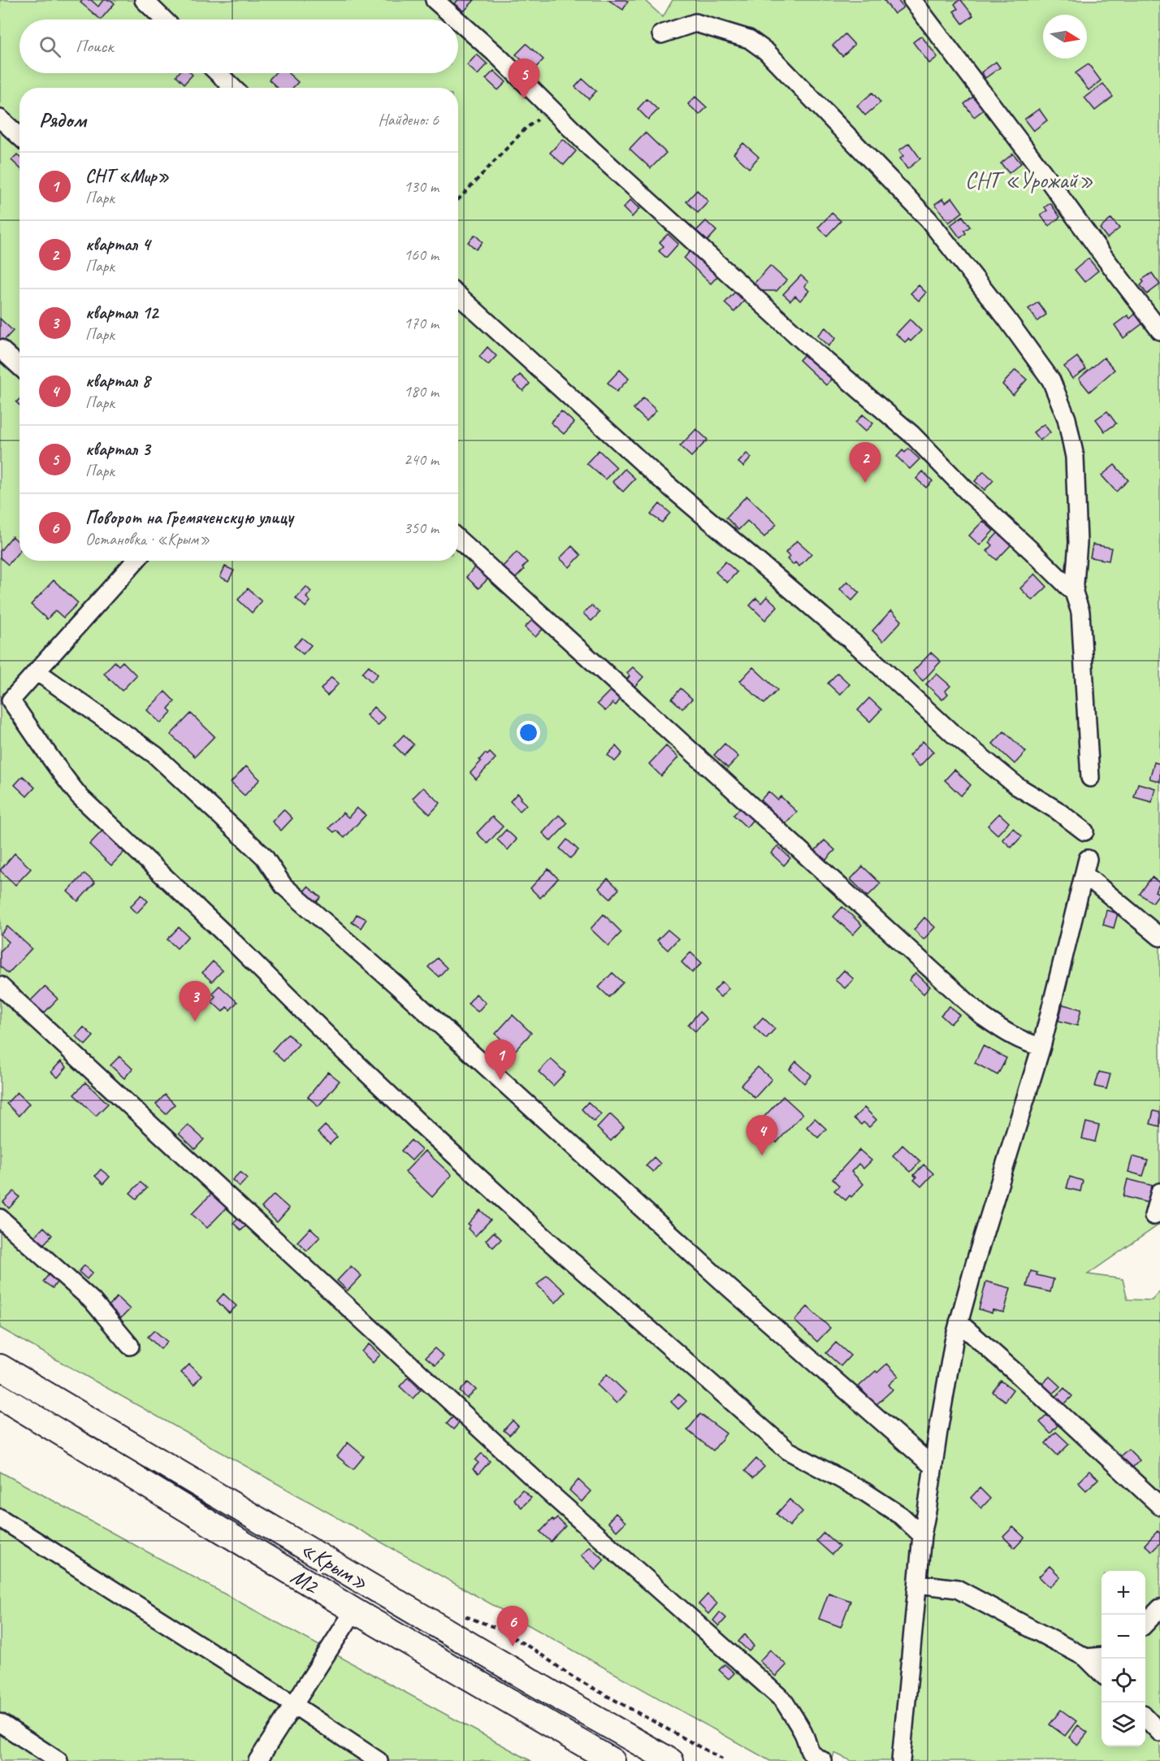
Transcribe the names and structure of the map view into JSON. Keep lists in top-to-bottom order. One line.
{"streets":{"highway":["«Крым»","М2"]},"parks":["СНТ «Урожай»"],"north":"right","page":{"search":"Поиск","pins":["5","2","3","1","4","6"],"heading":["Рядом","Найдено: 6"],"list":[{"mark":"1","name":"СНТ «Мир»","note":"Парк","value":"130 m"},{"mark":"2","name":"квартал 4","note":"Парк","value":"160 m"},{"mark":"3","name":"квартал 12","note":"Парк","value":"170 m"},{"mark":"4","name":"квартал 8","note":"Парк","value":"180 m"},{"mark":"5","name":"квартал 3","note":"Парк","value":"240 m"},{"mark":"6","name":"Поворот на Гремяченскую улицу","note":"Остановка · «Крым»","value":"350 m"}],"map_buttons":["+","−"]}}
